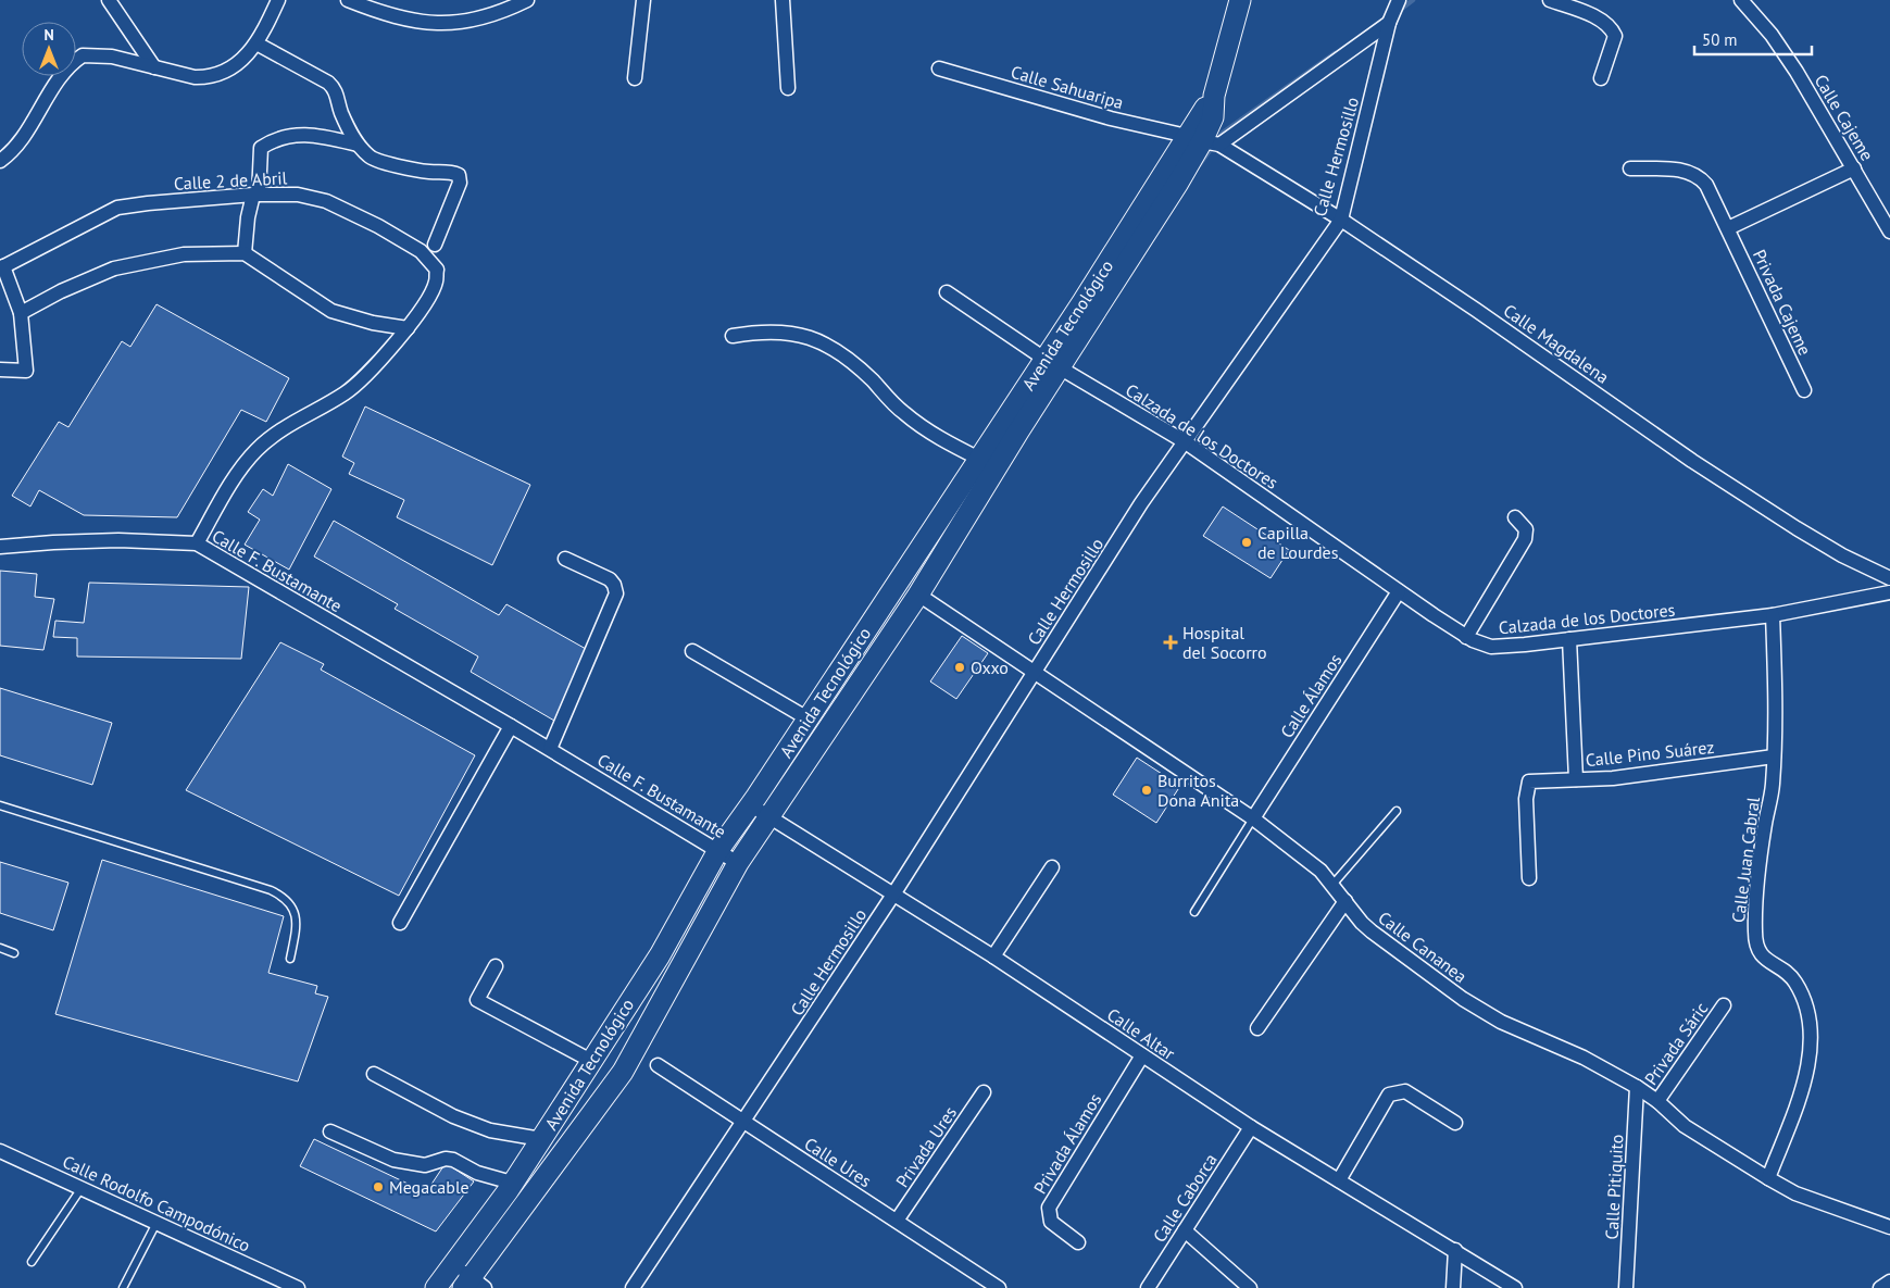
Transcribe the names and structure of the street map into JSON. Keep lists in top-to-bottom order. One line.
{"streets":{"main road":["Avenida Tecnológico"],"street":["Calle Sahuaripa","Calle Cajeme","Calle Hermosillo","Calle 2 de Abril","Privada Cajeme","Calle Magdalena","Calzada de los Doctores","Calle F. Bustamante","Calle Álamos","Calle Pino Suárez","Calle Juan Cabral","Calle Cananea","Calle Altar","Privada Sáric","Privada Álamos","Privada Ures","Calle Ures","Calle Pitiquito","Calle Caborca","Calle Rodolfo Campodónico"]},"crossings":[["Calle Sahuaripa","Avenida Tecnológico"],["Calle Sahuaripa","Calle Magdalena"],["Calle Hermosillo","Calle Magdalena"],["Calle Hermosillo","Calzada de los Doctores"],["Calle Hermosillo","Calle Cananea"],["Calle Hermosillo","Calle Altar"],["Calle Hermosillo","Calle Ures"],["Calle 2 de Abril","Calle F. Bustamante"],["Avenida Tecnológico","Calle Magdalena"],["Avenida Tecnológico","Calzada de los Doctores"],["Avenida Tecnológico","Calle F. Bustamante"],["Avenida Tecnológico","Calle Cananea"],["Avenida Tecnológico","Calle Altar"],["Calzada de los Doctores","Calle Álamos"],["Calzada de los Doctores","Calle Juan Cabral"],["Calle Álamos","Calle Cananea"],["Calle Pino Suárez","Calle Juan Cabral"],["Calle Juan Cabral","Calle Cananea"],["Calle Cananea","Privada Sáric"],["Calle Cananea","Calle Pitiquito"],["Calle Altar","Privada Álamos"],["Calle Altar","Calle Caborca"],["Privada Ures","Calle Ures"]],"places":{"other":["Capilla de Lourdes","Oxxo","Burritos Dona Anita","Megacable"],"health":["Hospital del Socorro"]},"scale_bar":"50 m","north":"top"}
